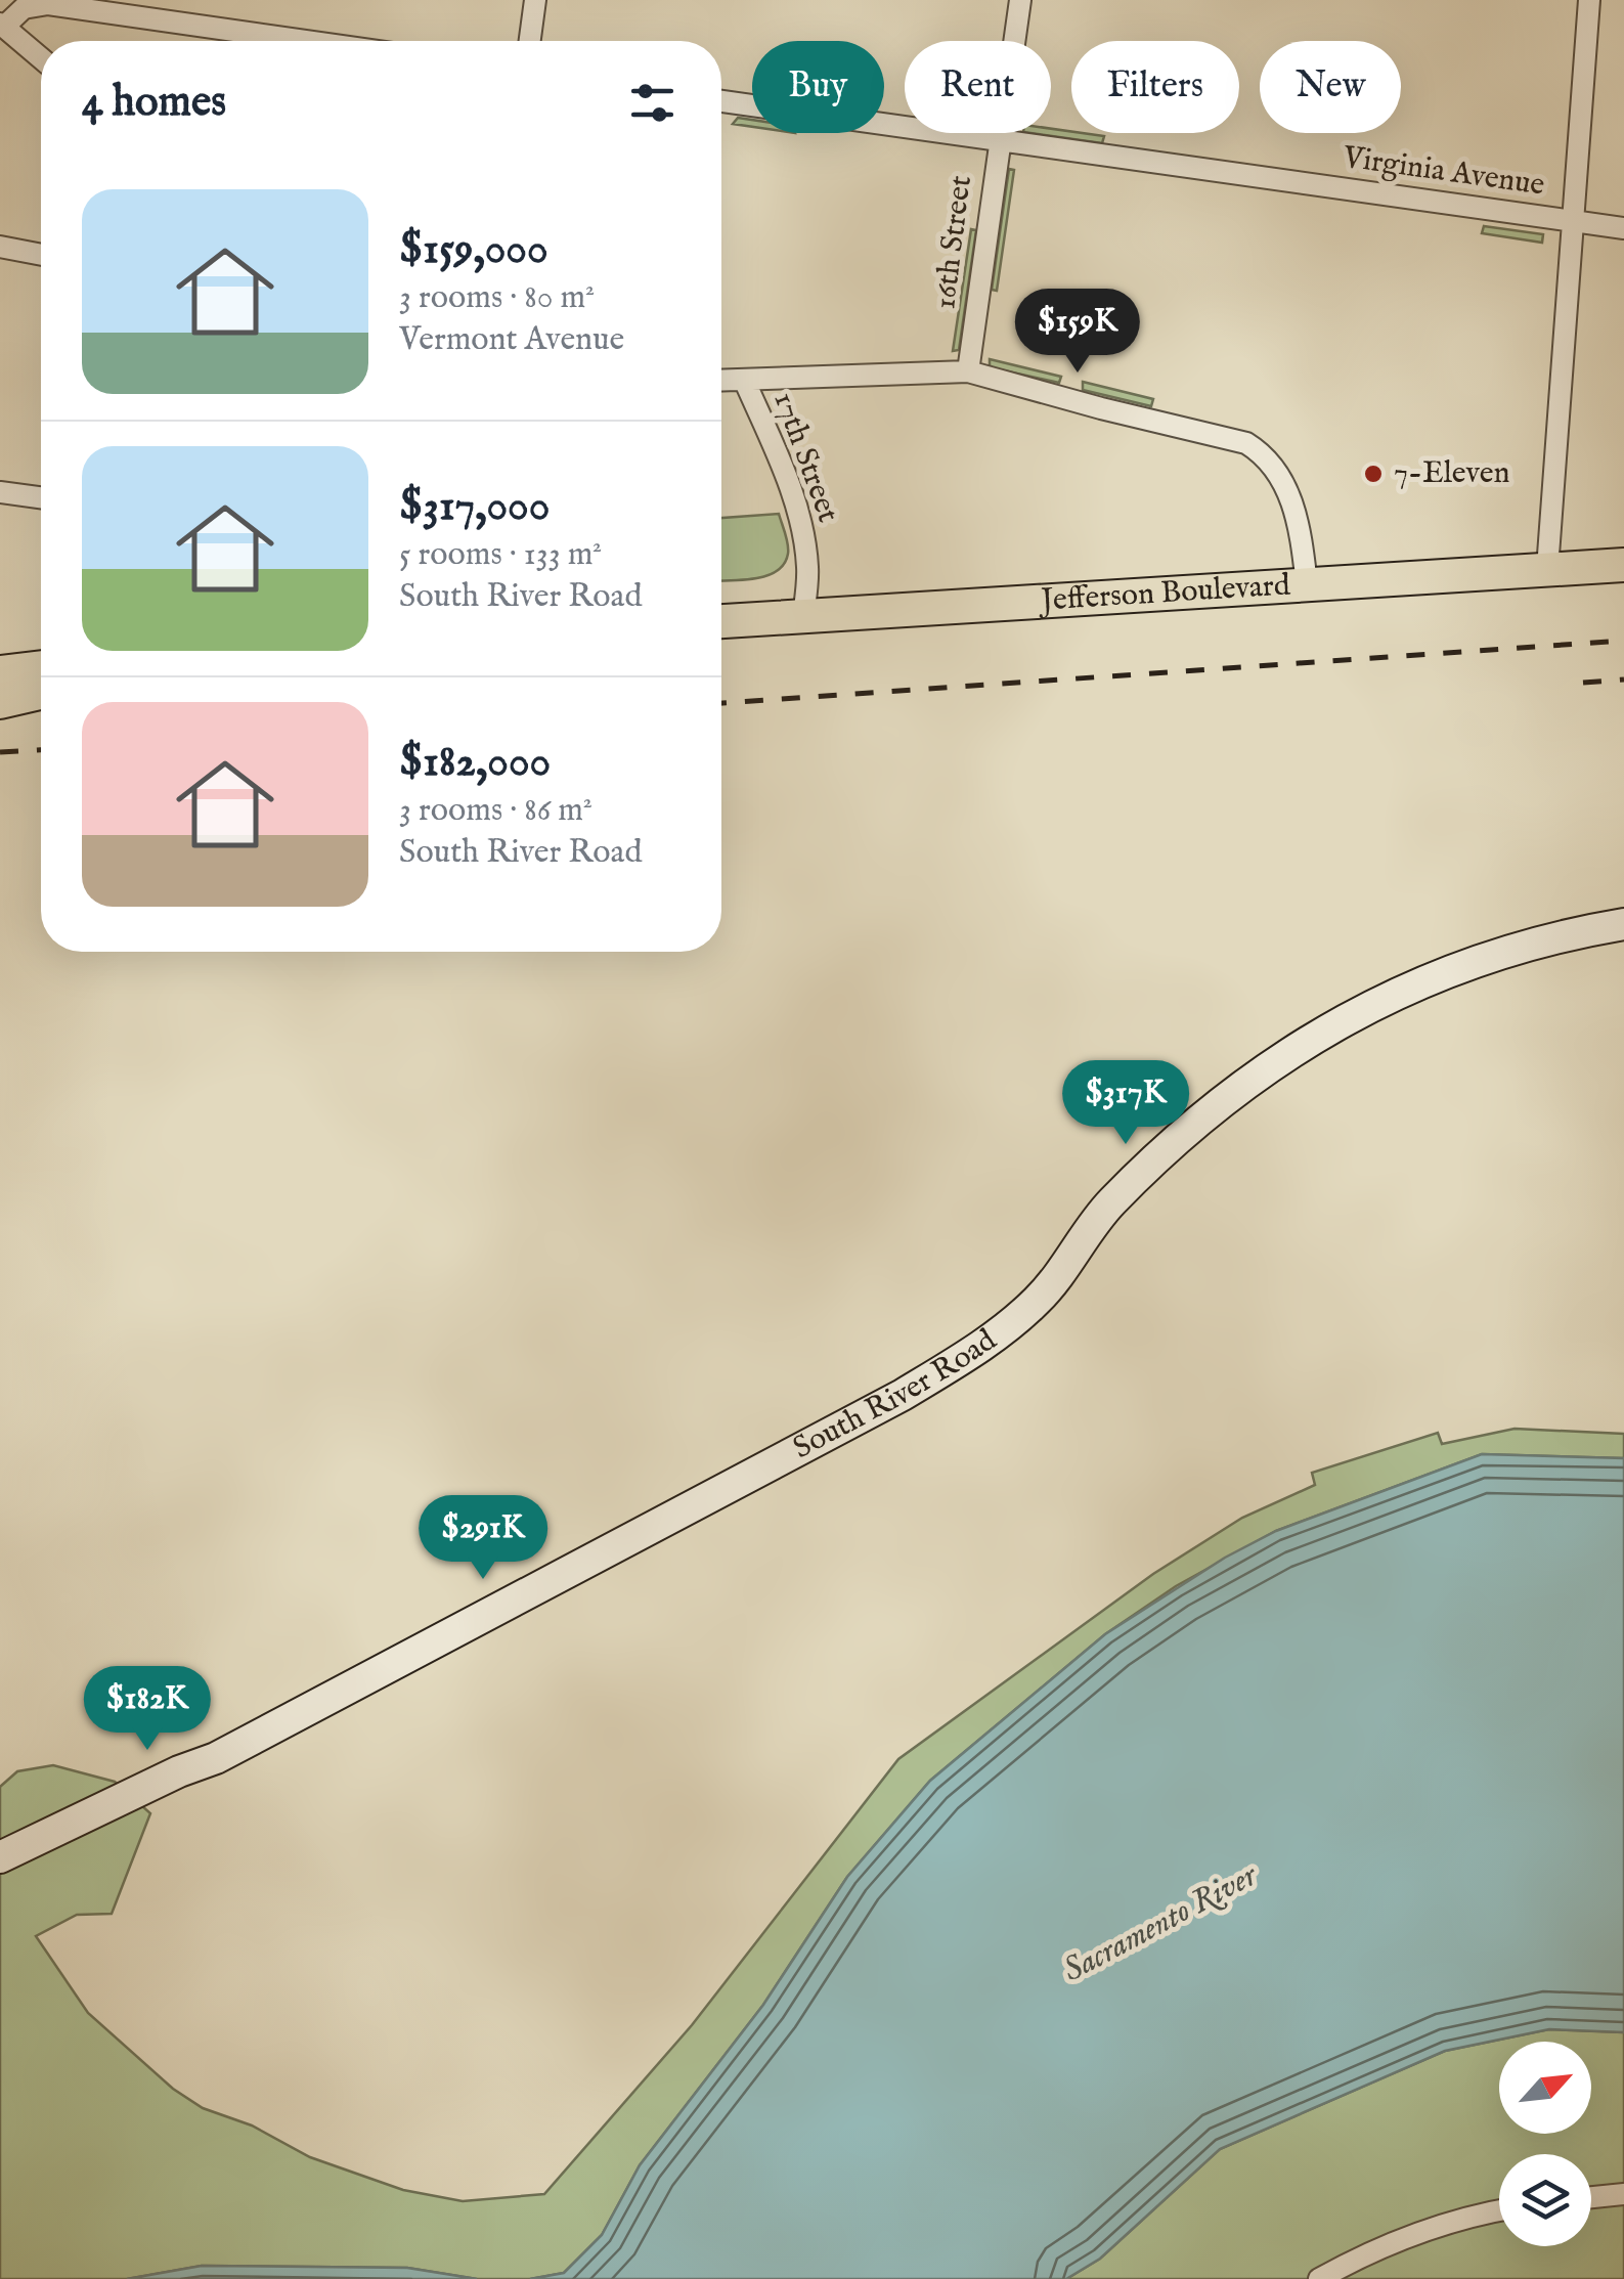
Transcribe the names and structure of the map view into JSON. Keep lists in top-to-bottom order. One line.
{"streets":{"main road":["Jefferson Boulevard"],"street":["Virginia Avenue","16th Street","17th Street","South River Road"]},"crossings":[["Virginia Avenue","16th Street"],["17th Street","Jefferson Boulevard"]],"water":["Sacramento River"],"places":["7-Eleven"],"north":"top right","page":{"chip":["Buy","Rent","Filters","New"],"heading":"4 homes","list":[{"name":"$159,000","note":"3 rooms · 80 m² · Vermont Avenue"},{"name":"$317,000","note":"5 rooms · 133 m² · South River Road"},{"name":"$182,000","note":"3 rooms · 86 m² · South River Road"}],"price":["$159K","$317K","$291K","$182K"]}}
